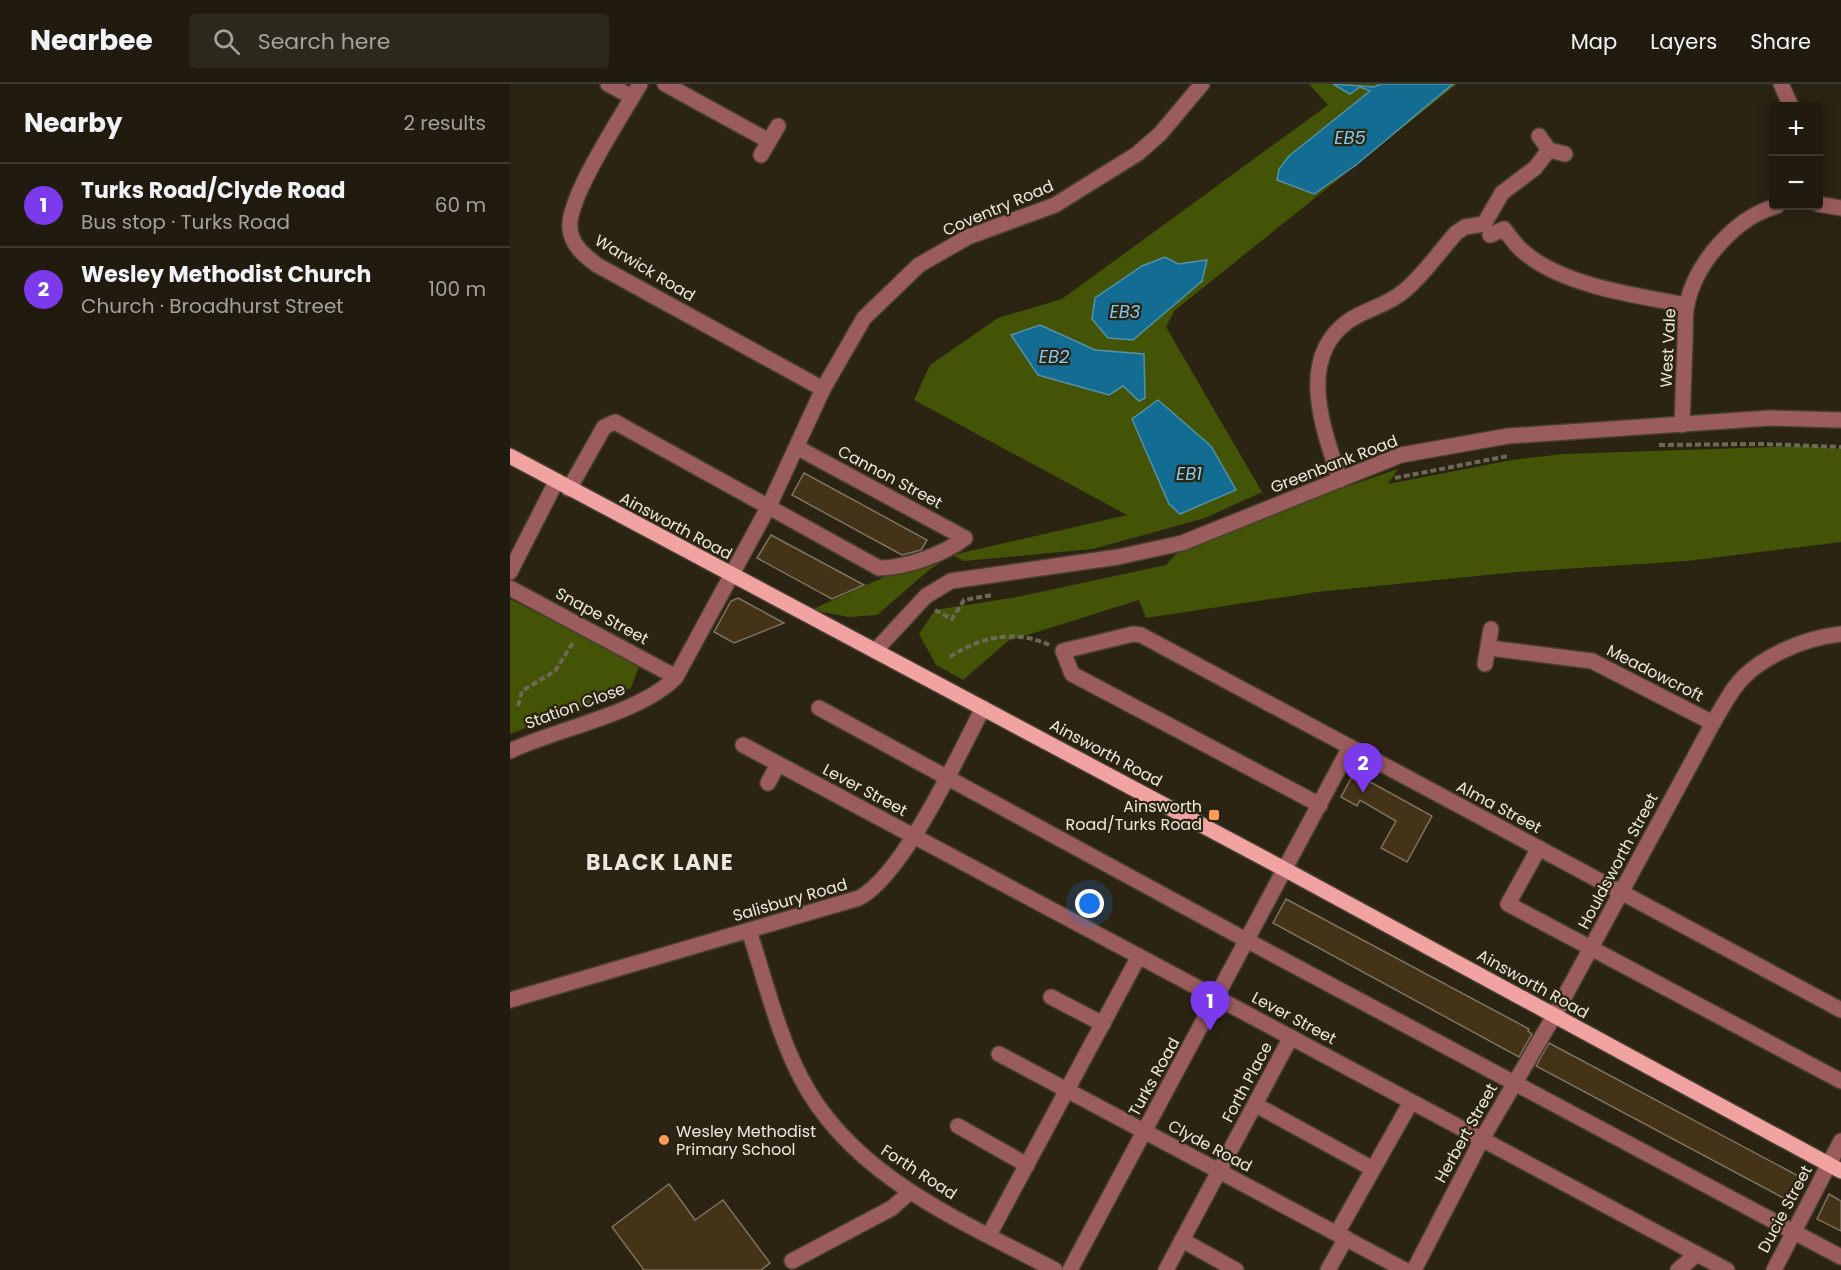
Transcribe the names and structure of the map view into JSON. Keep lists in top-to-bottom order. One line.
{"streets":{"main road":["Ainsworth Road"],"street":["Coventry Road","Warwick Road","West Vale","Greenbank Road","Cannon Street","Snape Street","Meadowcroft","Station Close","Lever Street","Alma Street","Houldsworth Street","Salisbury Road","Turks Road","Forth Place","Herbert Street","Clyde Road","Forth Road","Ducie Street"]},"crossings":[["Coventry Road","Warwick Road"],["Coventry Road","Cannon Street"],["Coventry Road","Ainsworth Road"],["Coventry Road","Station Close"],["West Vale","Greenbank Road"],["Greenbank Road","Ainsworth Road"],["Ainsworth Road","Station Close"],["Ainsworth Road","Houldsworth Street"],["Ainsworth Road","Salisbury Road"],["Ainsworth Road","Turks Road"],["Ainsworth Road","Herbert Street"],["Ainsworth Road","Ducie Street"],["Snape Street","Station Close"],["Meadowcroft","Houldsworth Street"],["Lever Street","Salisbury Road"],["Lever Street","Turks Road"],["Lever Street","Forth Place"],["Lever Street","Herbert Street"],["Alma Street","Houldsworth Street"],["Alma Street","Turks Road"],["Houldsworth Street","Herbert Street"],["Salisbury Road","Forth Road"],["Turks Road","Clyde Road"],["Forth Place","Clyde Road"]],"districts":["BLACK LANE"],"water":["EB5","EB3","EB2","EB1"],"places":{"transit":["Ainsworth Road/Turks Road"],"other":["Wesley Methodist Primary School"]},"page":{"header":"Nearbee","search":"Search here","nav":["Map","Layers","Share"],"heading":["Nearby","2 results"],"map_buttons":["+","−"],"list":[{"mark":"1","name":"Turks Road/Clyde Road","note":"Bus stop · Turks Road","value":"60 m"},{"mark":"2","name":"Wesley Methodist Church","note":"Church · Broadhurst Street","value":"100 m"}],"pins":["2","1"]}}
